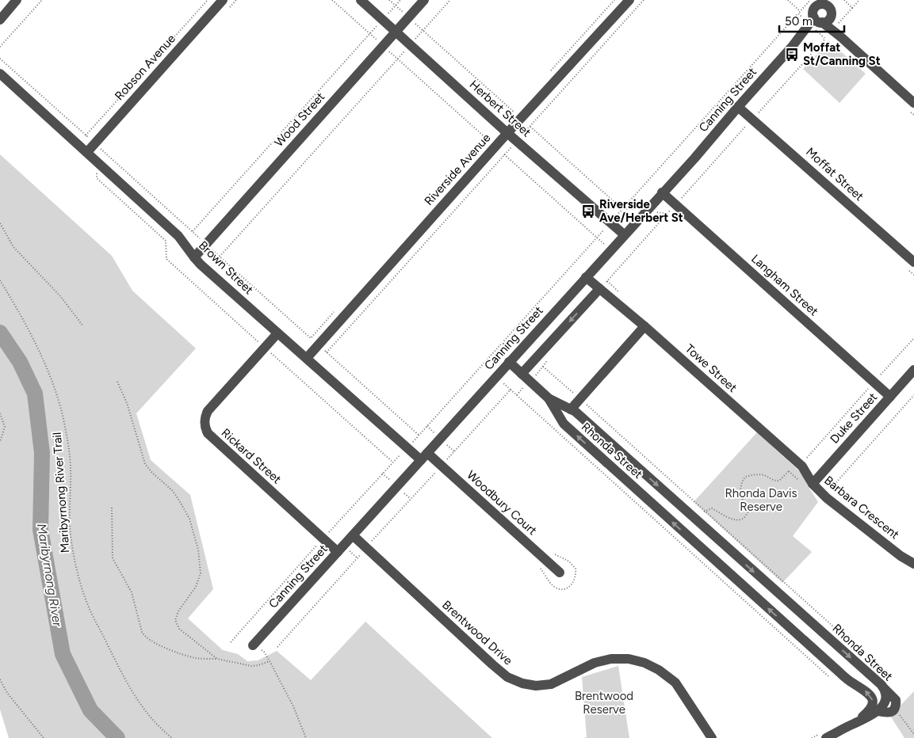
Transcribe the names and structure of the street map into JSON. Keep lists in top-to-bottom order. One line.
{"streets":{"street":["Robson Avenue","Canning Street","Herbert Street","Wood Street","Riverside Avenue","Moffat Street","Brown Street","Langham Street","Towe Street","Duke Street","Rhonda Street","Rickard Street","Woodbury Court","Barbara Crescent","Brentwood Drive"],"path":["Maribyrnong River Trail"]},"crossings":[["Robson Avenue","Brown Street"],["Canning Street","Herbert Street"],["Canning Street","Moffat Street"],["Canning Street","Brown Street"],["Canning Street","Langham Street"],["Canning Street","Towe Street"],["Canning Street","Rhonda Street"],["Canning Street","Rickard Street"],["Canning Street","Woodbury Court"],["Canning Street","Brentwood Drive"],["Herbert Street","Wood Street"],["Herbert Street","Riverside Avenue"],["Wood Street","Brown Street"],["Riverside Avenue","Brown Street"],["Brown Street","Rickard Street"],["Brown Street","Woodbury Court"],["Langham Street","Duke Street"],["Towe Street","Duke Street"],["Towe Street","Barbara Crescent"],["Duke Street","Barbara Crescent"]],"water":["Maribyrnong River"],"parks":["Rhonda Davis Reserve","Brentwood Reserve"],"places":{"bus stop":["Moffat St/Canning St","Riverside Ave/Herbert St"]},"scale_bar":"50 m"}
